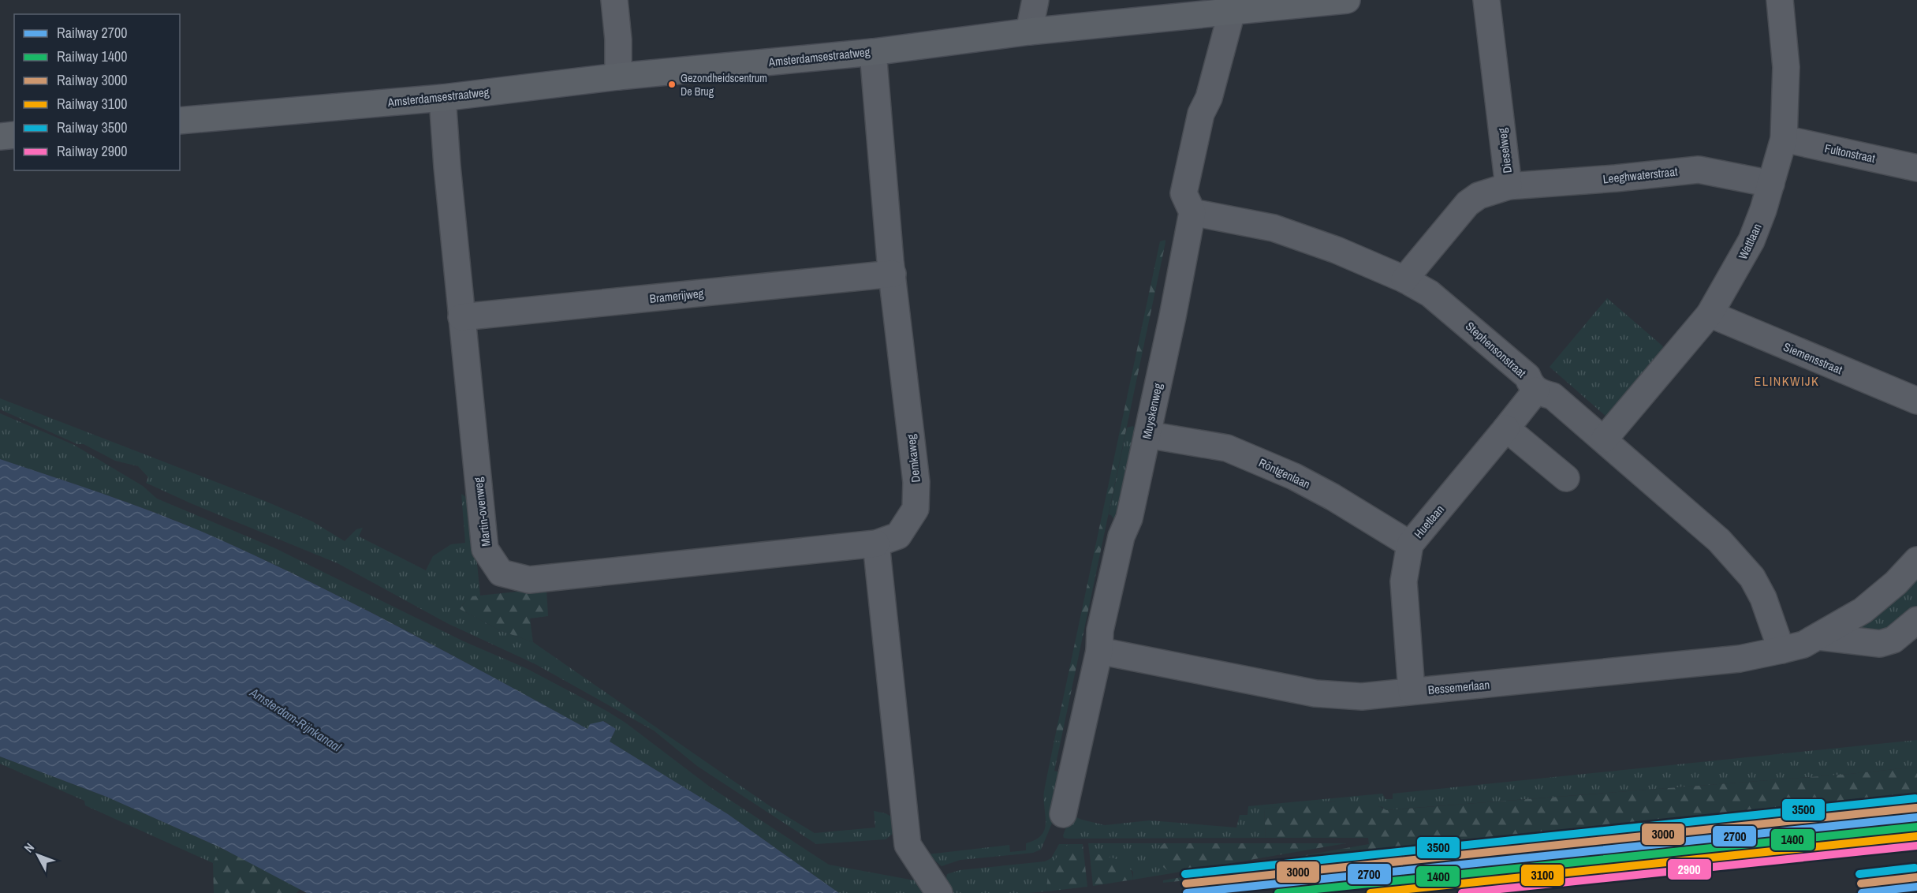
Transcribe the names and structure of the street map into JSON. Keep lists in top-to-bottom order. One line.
{"streets":{"main road":["Amsterdamsestraatweg"],"street":["Dieselweg","Fultonstraat","Leeghwaterstraat","Wattlaan","Bramerijweg","Stephensonstraat","Siemensstraat","Muyskenweg","Demkaweg","Röntgenlaan","Martin-ovenweg","Huetlaan","Bessemerlaan"]},"crossings":[["Amsterdamsestraatweg","Demkaweg"],["Amsterdamsestraatweg","Martin-ovenweg"],["Dieselweg","Leeghwaterstraat"],["Dieselweg","Stephensonstraat"],["Fultonstraat","Wattlaan"],["Leeghwaterstraat","Wattlaan"],["Wattlaan","Stephensonstraat"],["Wattlaan","Siemensstraat"],["Bramerijweg","Demkaweg"],["Bramerijweg","Martin-ovenweg"],["Stephensonstraat","Muyskenweg"],["Stephensonstraat","Huetlaan"],["Stephensonstraat","Bessemerlaan"],["Muyskenweg","Röntgenlaan"],["Muyskenweg","Bessemerlaan"],["Demkaweg","Martin-ovenweg"],["Röntgenlaan","Huetlaan"],["Huetlaan","Bessemerlaan"]],"districts":["ELINKWIJK"],"water":["Amsterdam-Rijnkanaal"],"places":["Gezondheidscentrum De Brug"],"lines":["rail line 3500","rail line 3000","rail line 2700","rail line 1400","rail line 3100","rail line 2900"],"legend":["Railway 2700","Railway 1400","Railway 3000","Railway 3100","Railway 3500","Railway 2900"],"north":"top left"}
